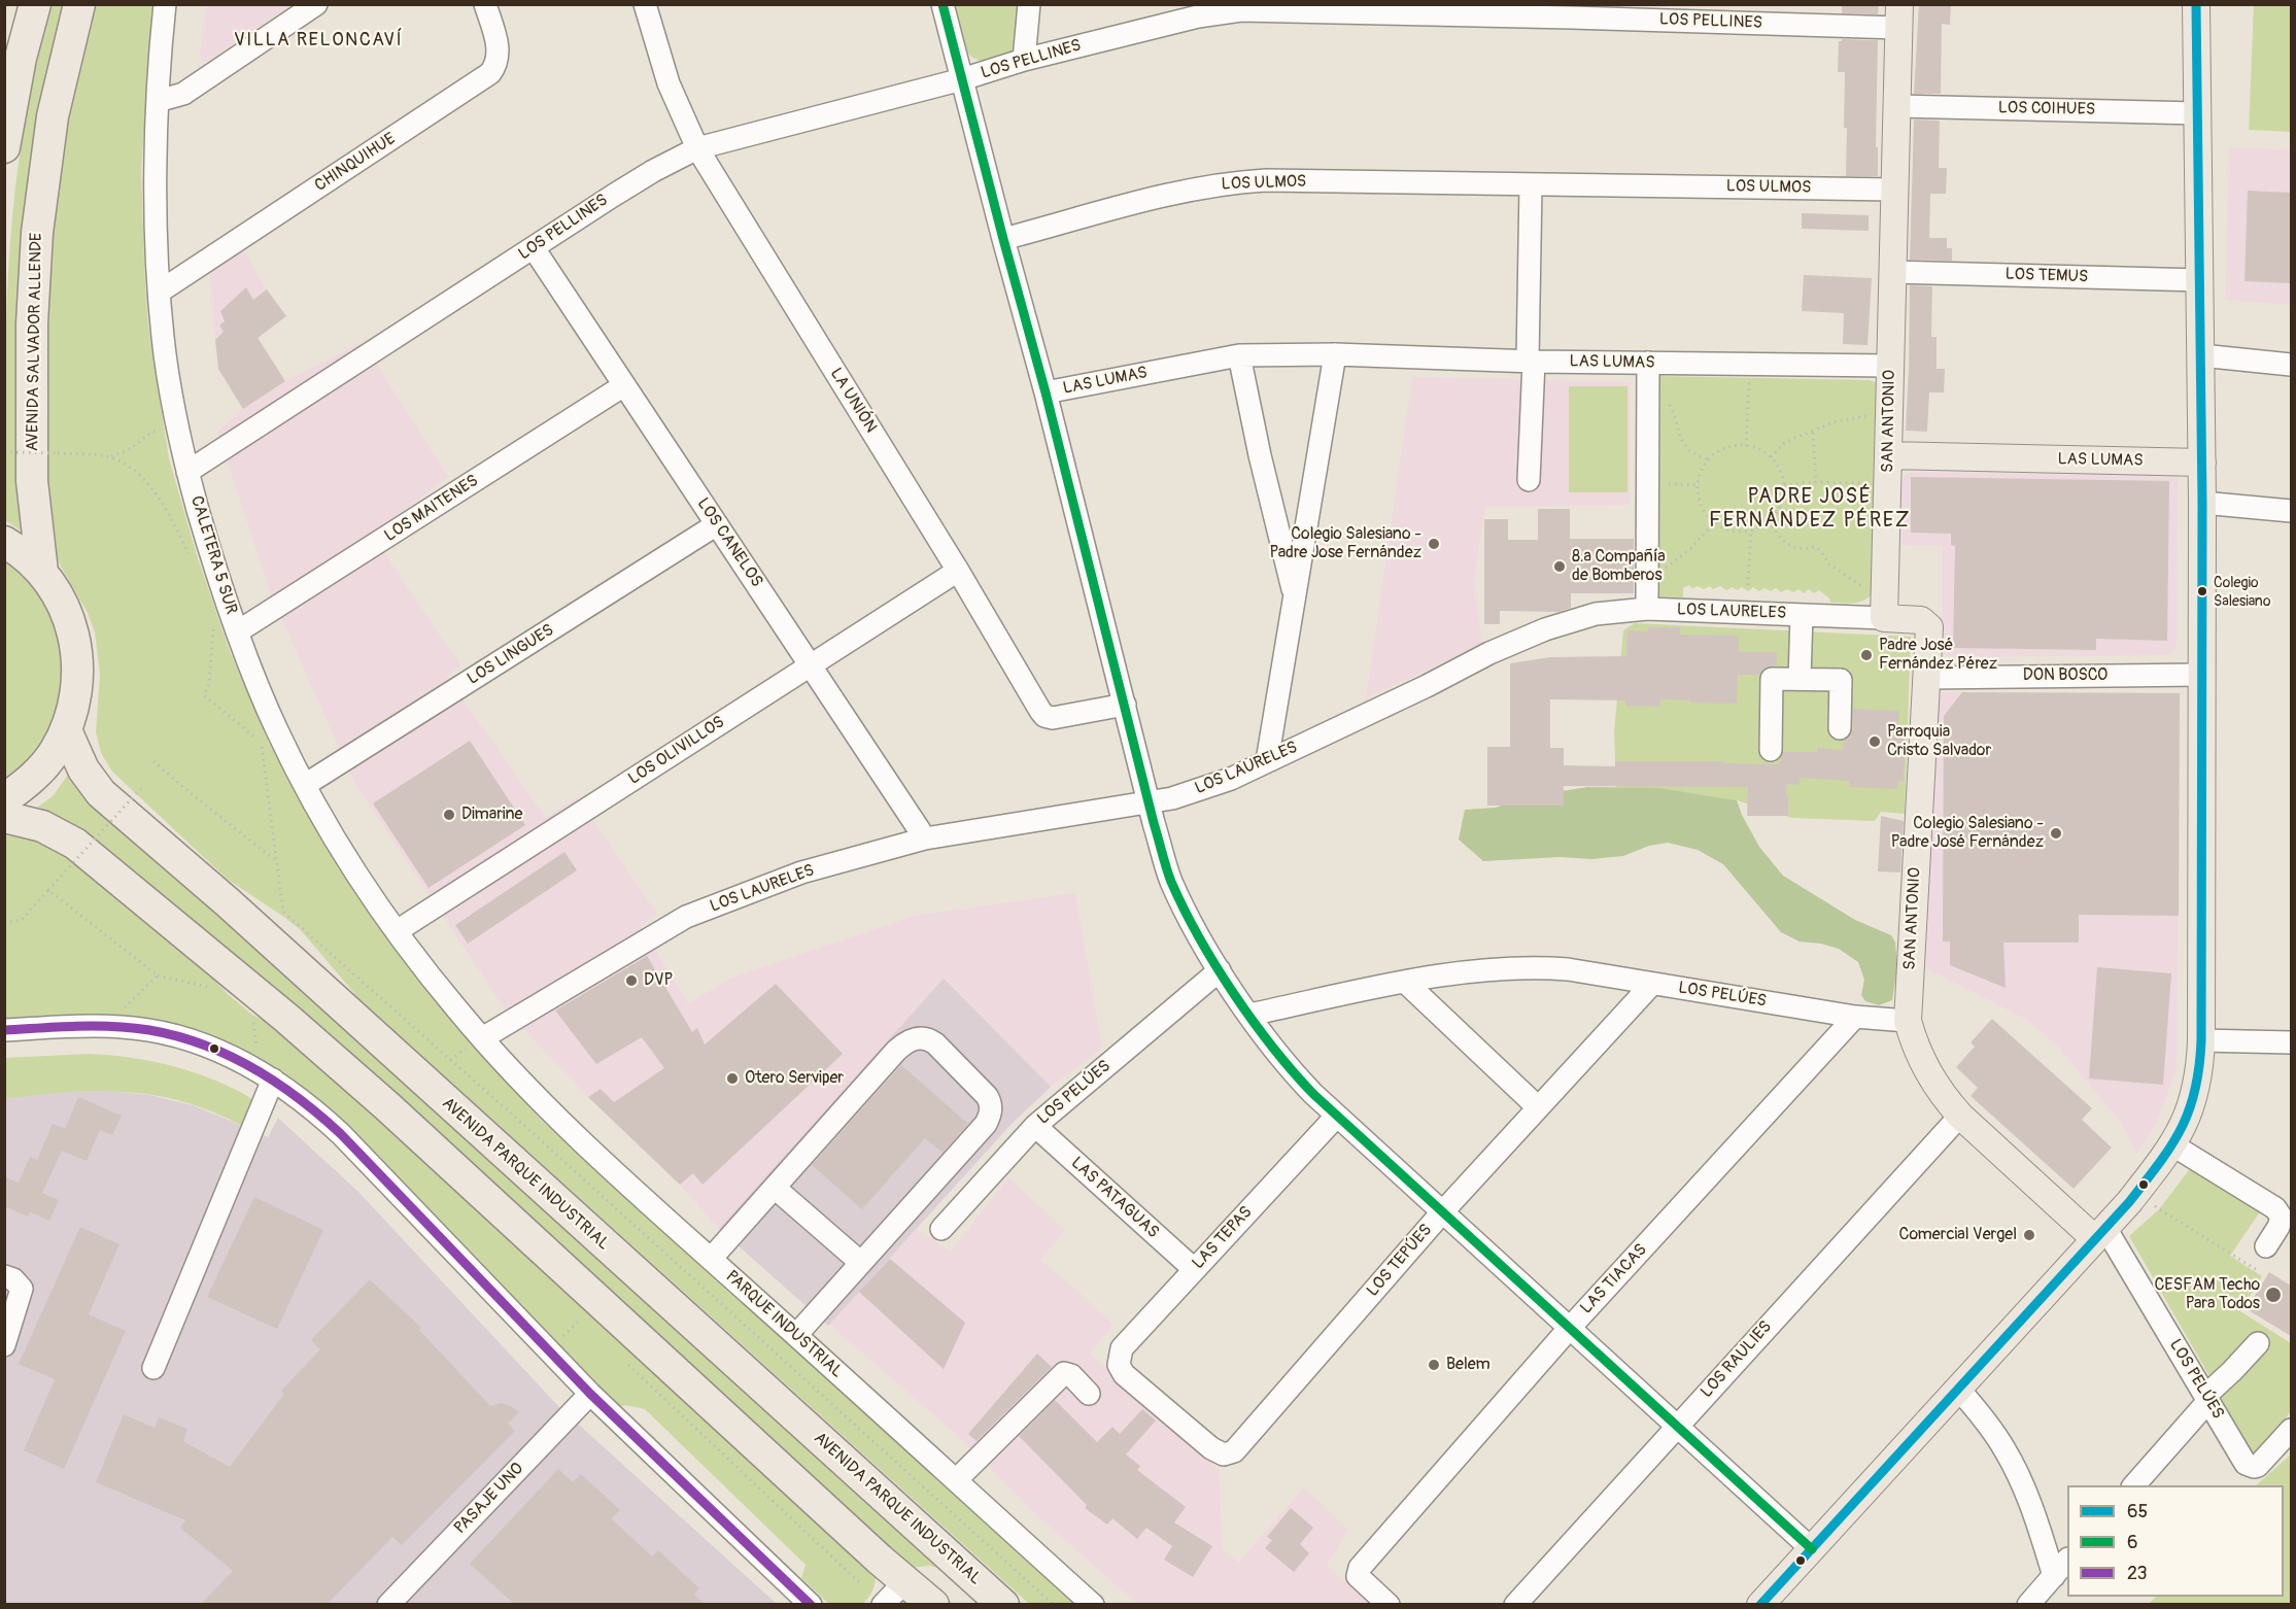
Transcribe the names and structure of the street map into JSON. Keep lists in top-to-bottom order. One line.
{"streets":{"highway":["AVENIDA SALVADOR ALLENDE","AVENIDA PARQUE INDUSTRIAL"],"main road":["LAS LUMAS","SAN ANTONIO","LOS PELÚES"],"street":["LOS PELLINES","LOS COIHUES","CHINQUIHUE","LOS ULMOS","LOS TEMUS","LA UNIÓN","LOS MAITENES","LOS CANELOS","CALETERA 5 SUR","LOS LAURELES","LOS LINGUES","DON BOSCO","LOS OLIVILLOS","LAS PATAGUAS","LAS TEPAS","LOS TEPÚES","LAS TIACAS","PARQUE INDUSTRIAL","LOS RAULIES","PASAJE UNO"]},"crossings":[["LOS PELLINES","LA UNIÓN"],["LOS PELLINES","SAN ANTONIO"],["LOS PELLINES","LOS CANELOS"],["LOS PELLINES","CALETERA 5 SUR"],["LOS COIHUES","SAN ANTONIO"],["CHINQUIHUE","CALETERA 5 SUR"],["LOS ULMOS","SAN ANTONIO"],["LOS TEMUS","SAN ANTONIO"],["LAS LUMAS","SAN ANTONIO"],["LA UNIÓN","LOS OLIVILLOS"],["SAN ANTONIO","LOS LAURELES"],["SAN ANTONIO","DON BOSCO"],["SAN ANTONIO","LOS PELÚES"],["LOS MAITENES","LOS CANELOS"],["LOS MAITENES","CALETERA 5 SUR"],["LOS CANELOS","LOS LAURELES"],["LOS CANELOS","LOS LINGUES"],["LOS CANELOS","LOS OLIVILLOS"],["CALETERA 5 SUR","LOS LAURELES"],["CALETERA 5 SUR","LOS LINGUES"],["CALETERA 5 SUR","LOS OLIVILLOS"],["CALETERA 5 SUR","PARQUE INDUSTRIAL"],["LOS LAURELES","PARQUE INDUSTRIAL"],["LOS PELÚES","LAS PATAGUAS"],["LOS PELÚES","LOS TEPÚES"],["LOS PELÚES","LAS TIACAS"],["LOS PELÚES","LOS RAULIES"],["LAS PATAGUAS","LAS TEPAS"],["LAS TEPAS","LOS TEPÚES"]],"districts":["VILLA RELONCAVÍ","PADRE JOSÉ FERNÁNDEZ PÉREZ"],"places":["Colegio Salesiano - Padre Jose Fernández","8.ª Compañía de Bomberos","Colegio Salesiano","Padre José Fernández Pérez","Parroquia Cristo Salvador","Dimarine","Colegio Salesiano - Padre José Fernández","DVP","Otero Serviper","Comercial Vergel","CESFAM Techo Para Todos","Belem"],"lines":["transit line 65","transit line 6","transit line 23"],"legend":["65","6","23"]}
